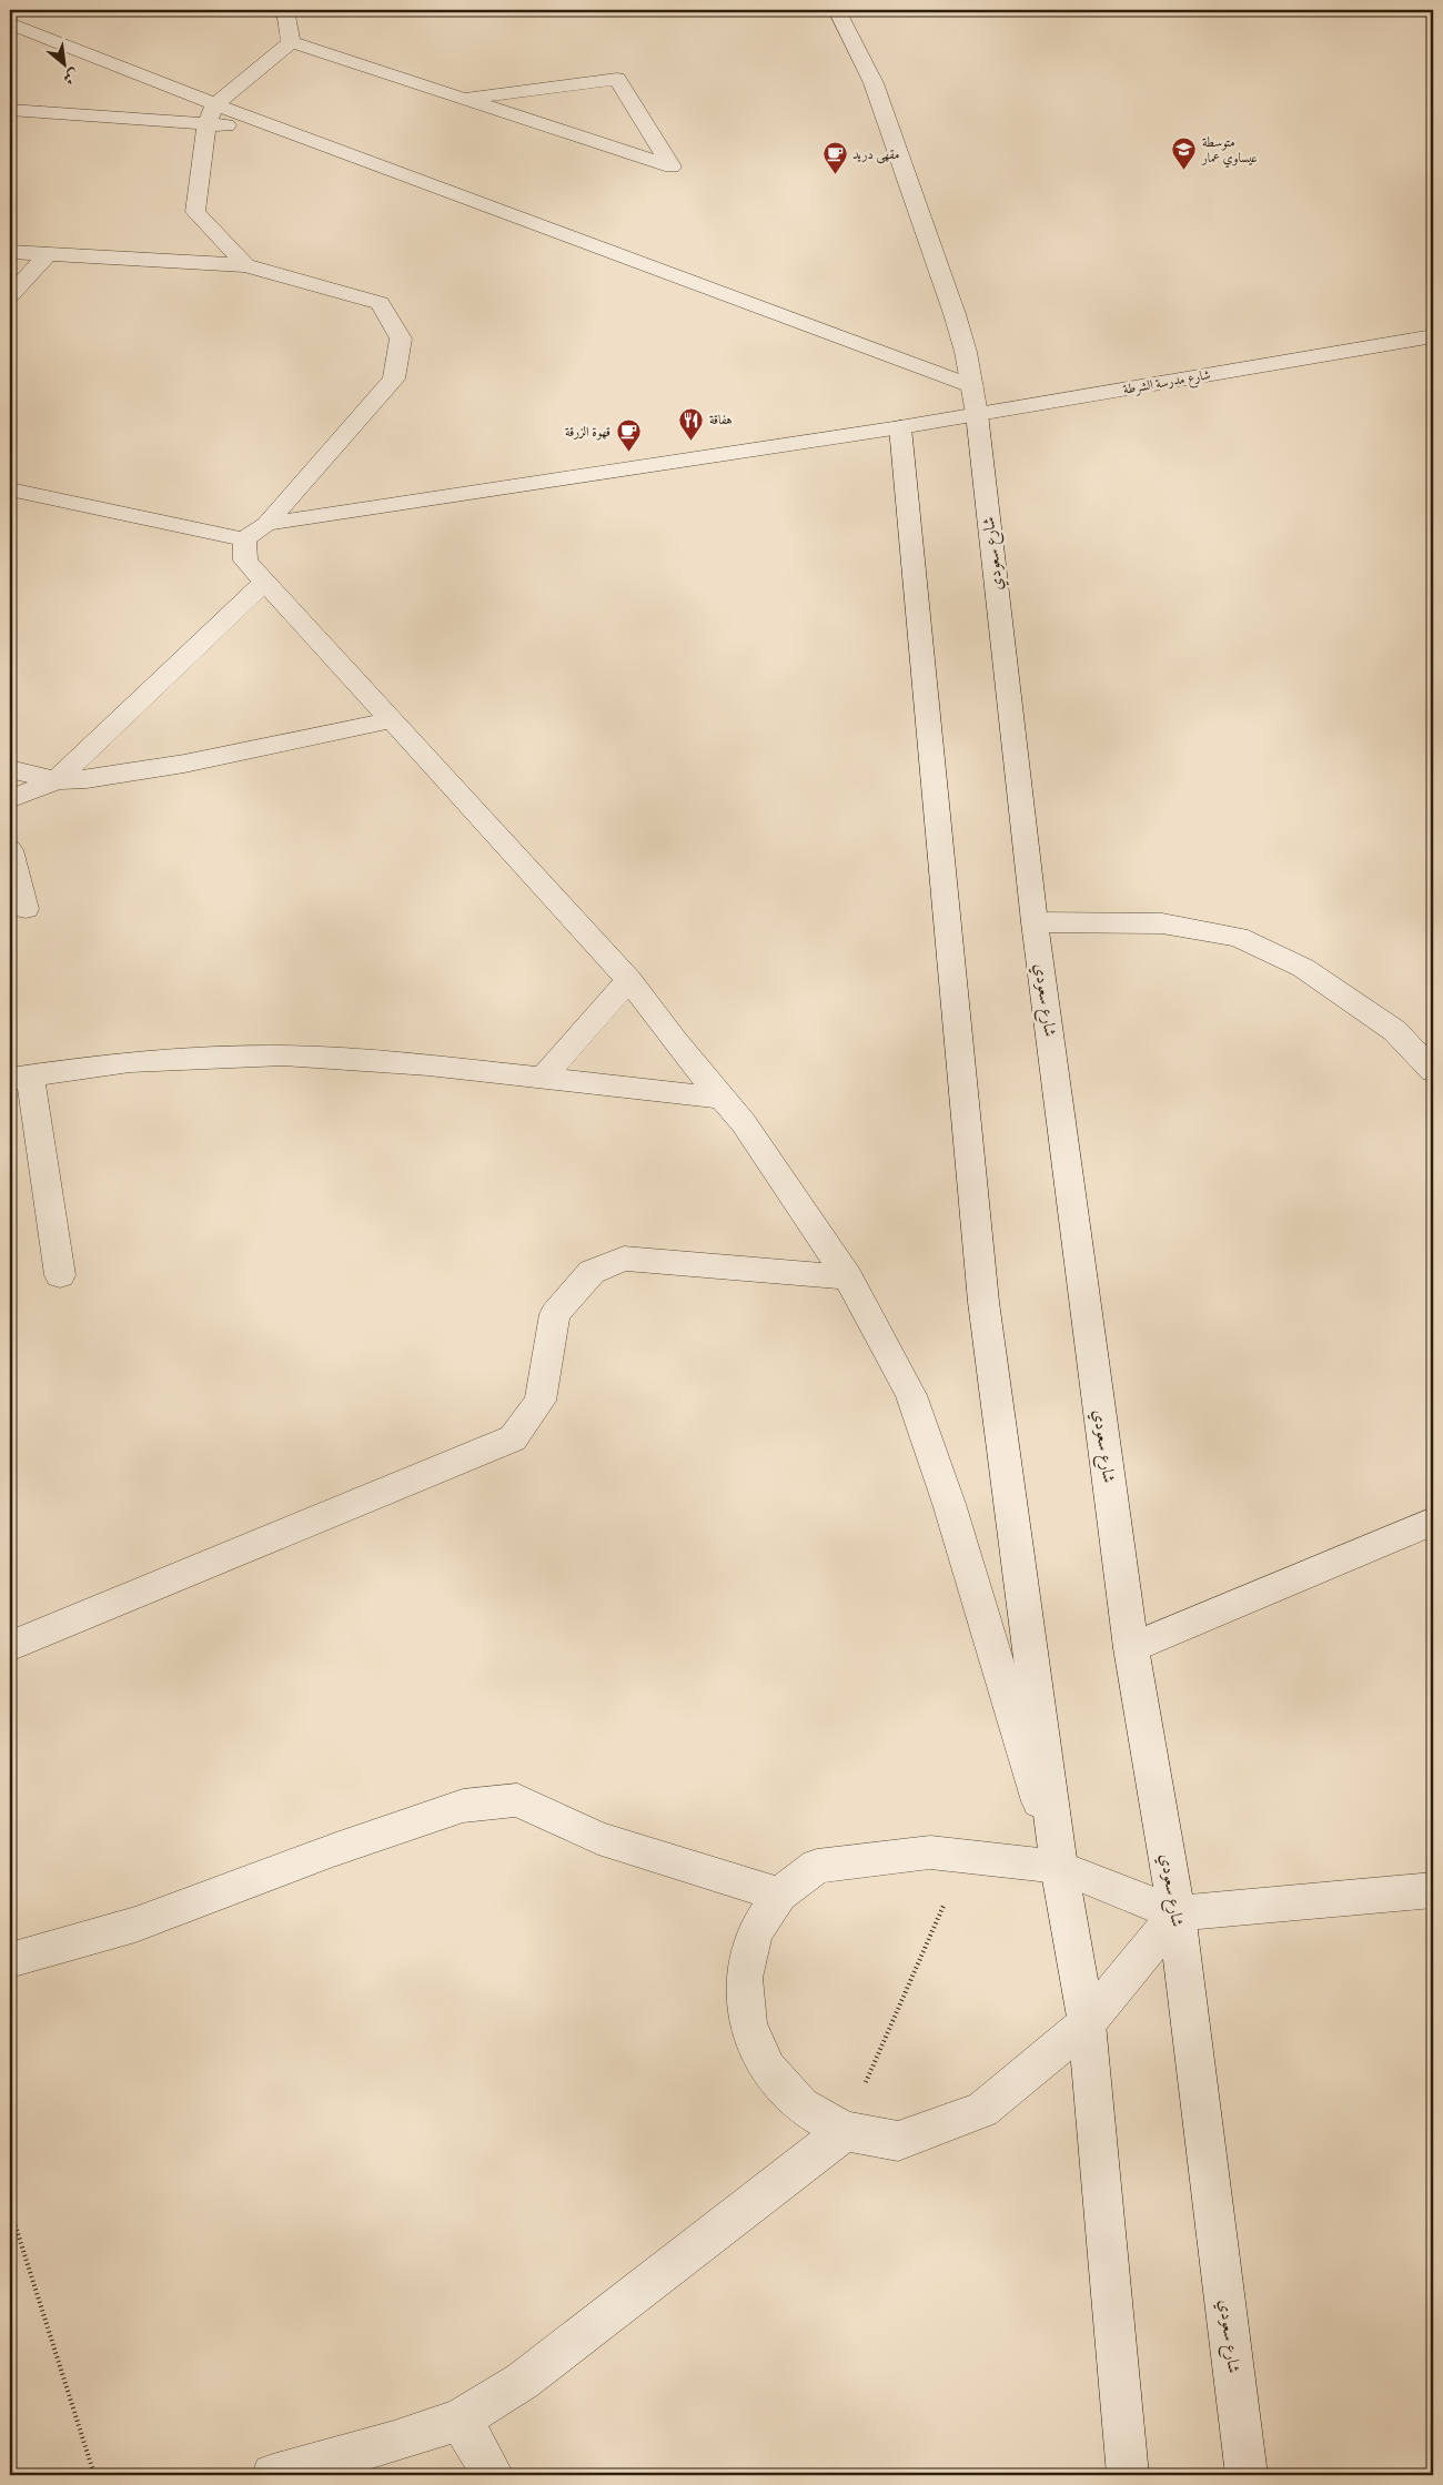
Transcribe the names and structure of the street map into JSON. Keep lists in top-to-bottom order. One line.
{"streets":{"street":["شارع مدرسة الشرطة","شارع سعودي"]},"crossings":[["شارع مدرسة الشرطة","شارع سعودي"]],"places":{"school or university":["متوسطة عيساوي عمار"],"cafe":["مقهى دريد","قهوة الزرقة"],"restaurant":["هفاقة"]},"north":"bottom right"}
